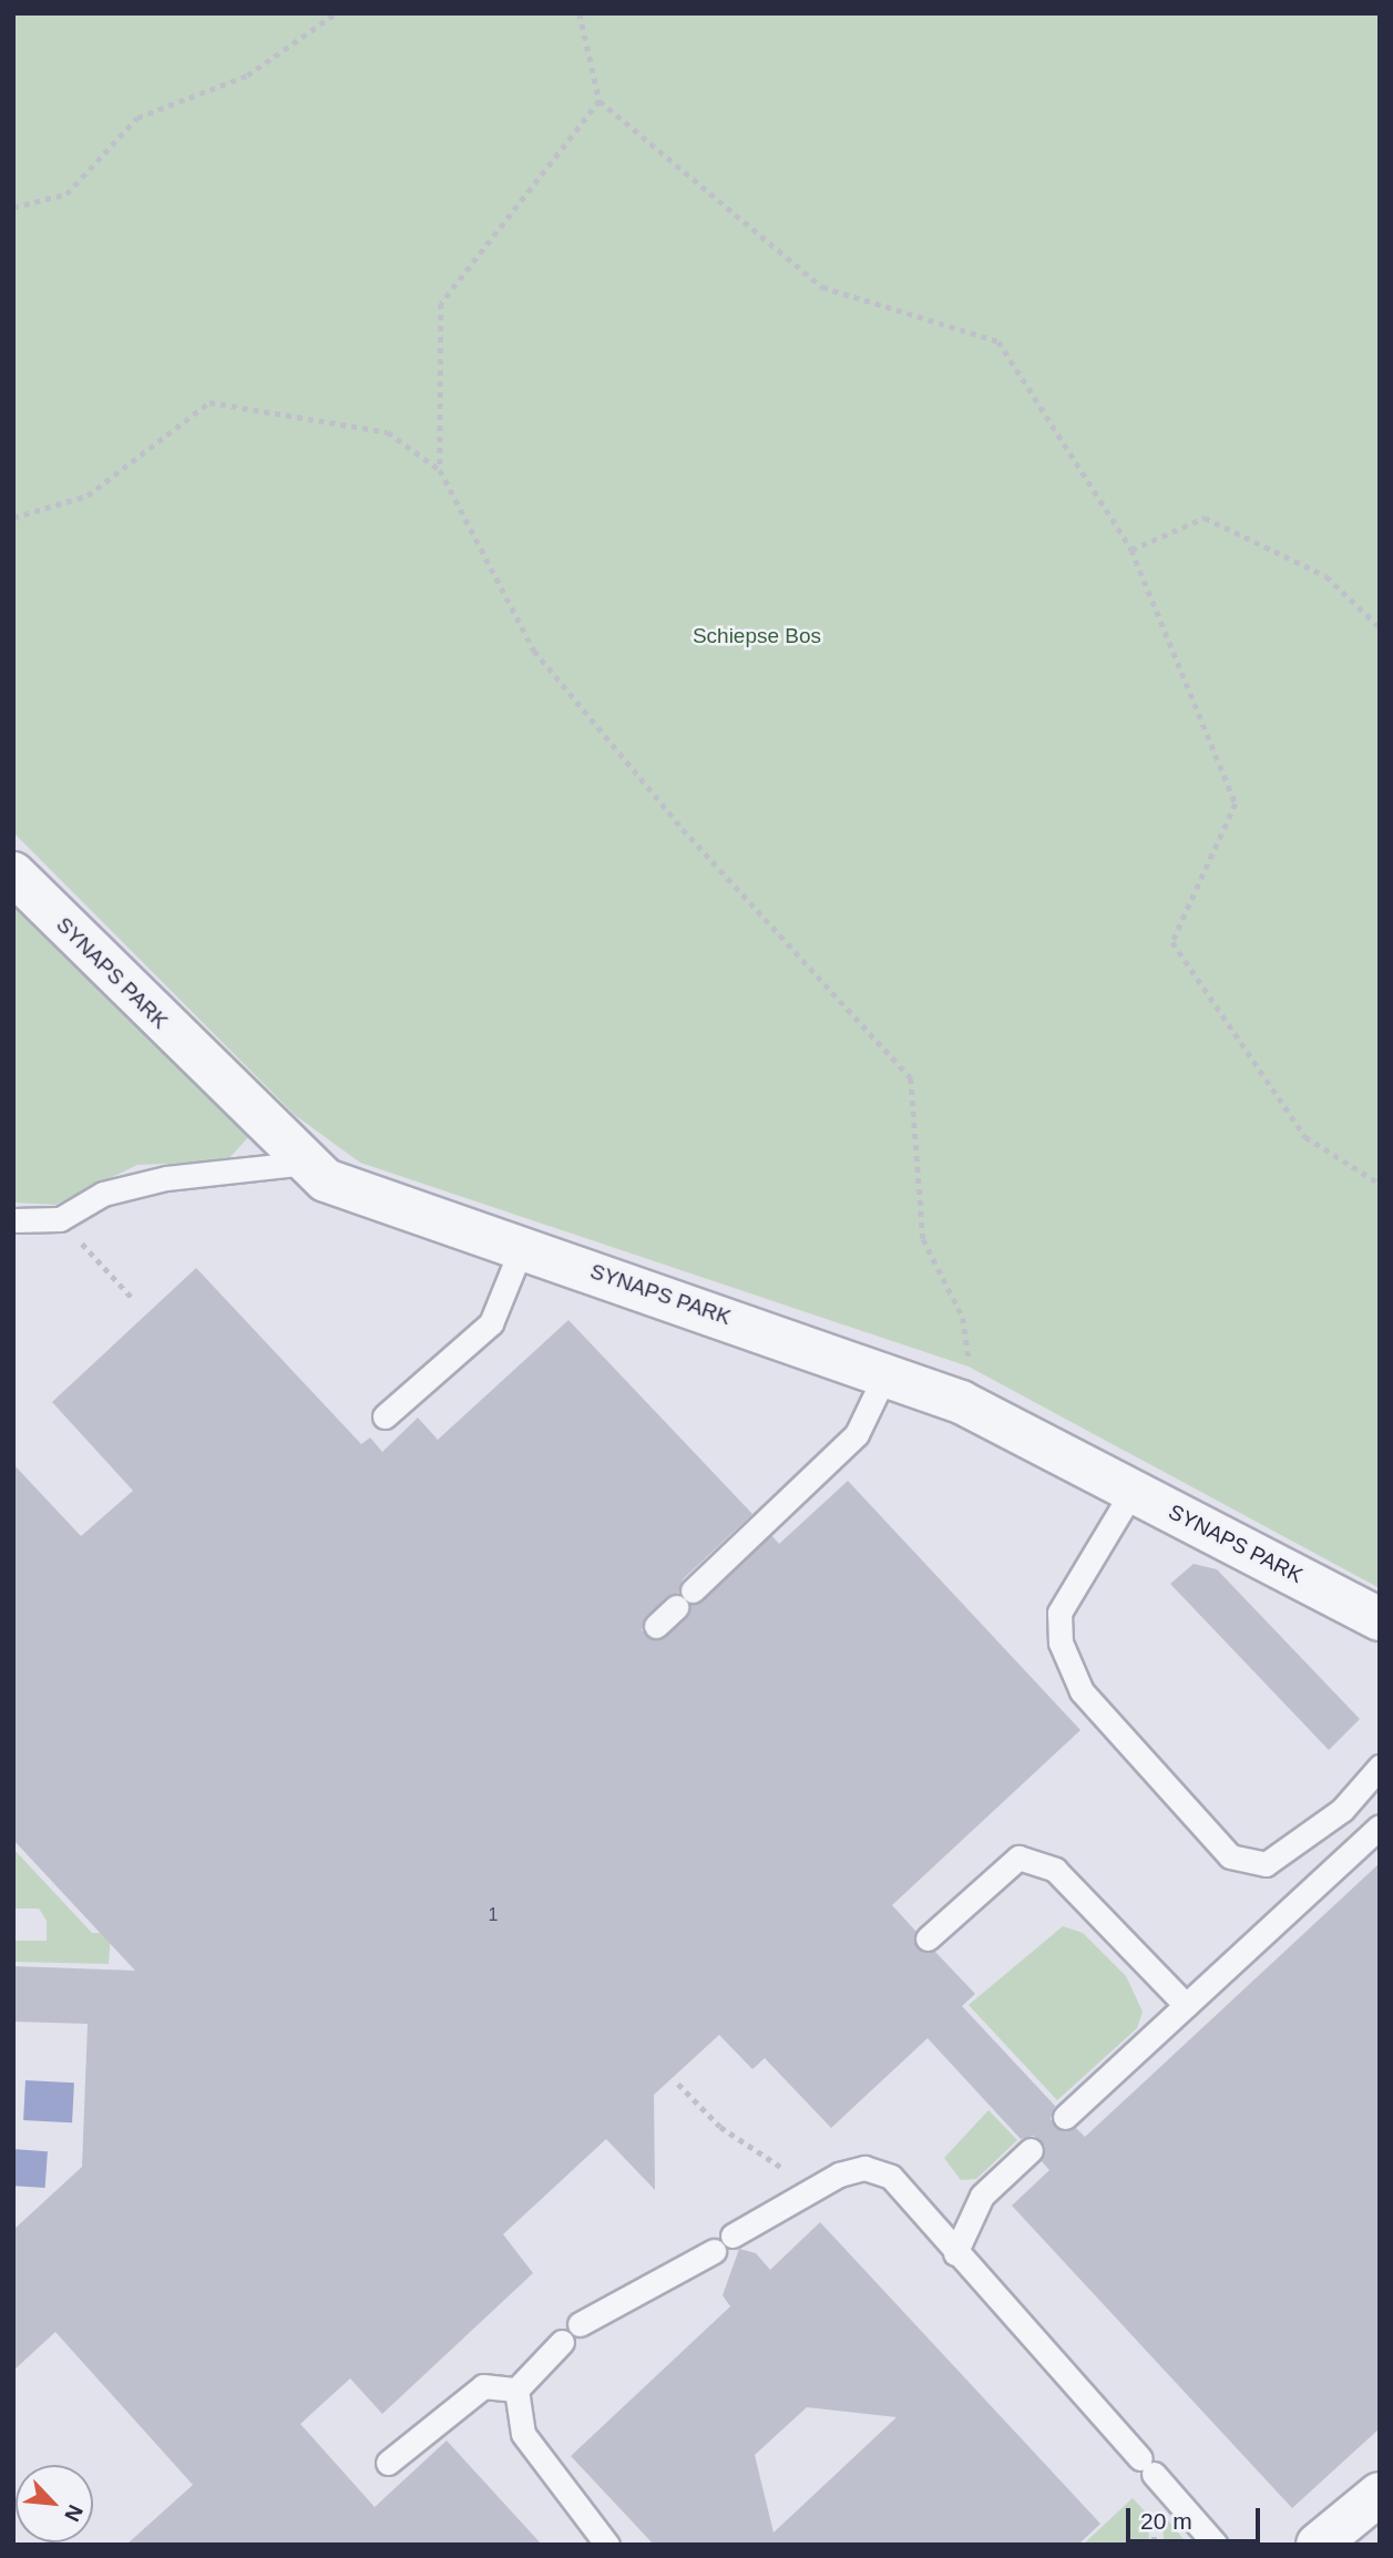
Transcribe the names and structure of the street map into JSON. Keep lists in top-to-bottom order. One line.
{"streets":{"street":["SYNAPS PARK"]},"parks":["Schiepse Bos"],"house_numbers":["1"],"scale_bar":"20 m","north":"bottom right"}
